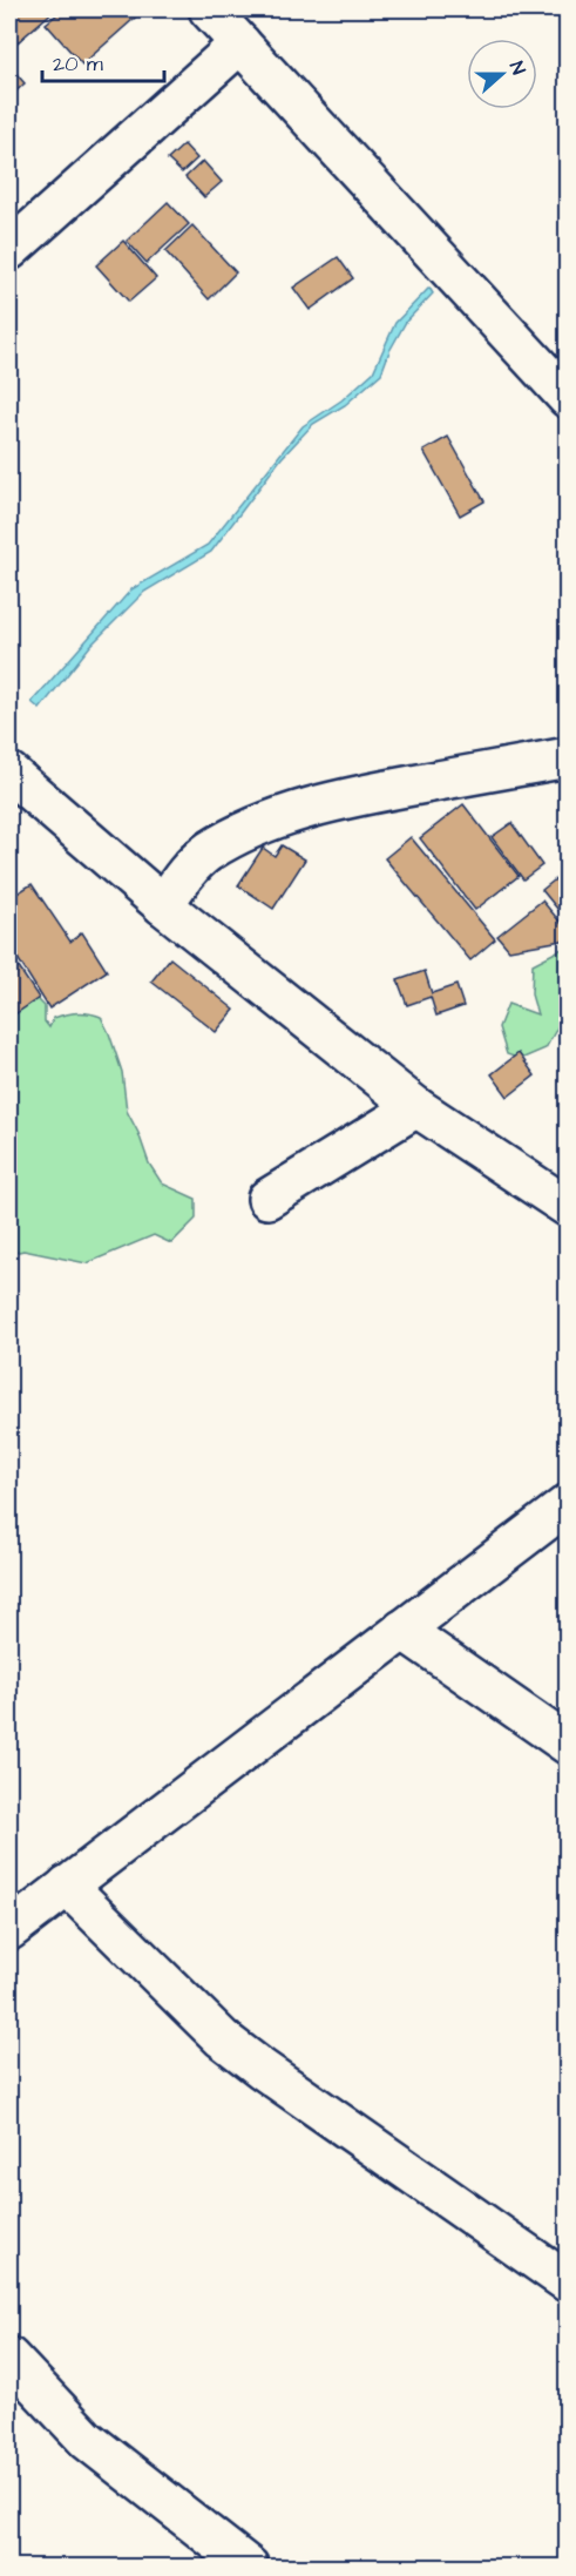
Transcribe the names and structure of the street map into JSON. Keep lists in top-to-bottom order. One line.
{"scale_bar":"20 m","north":"right"}
